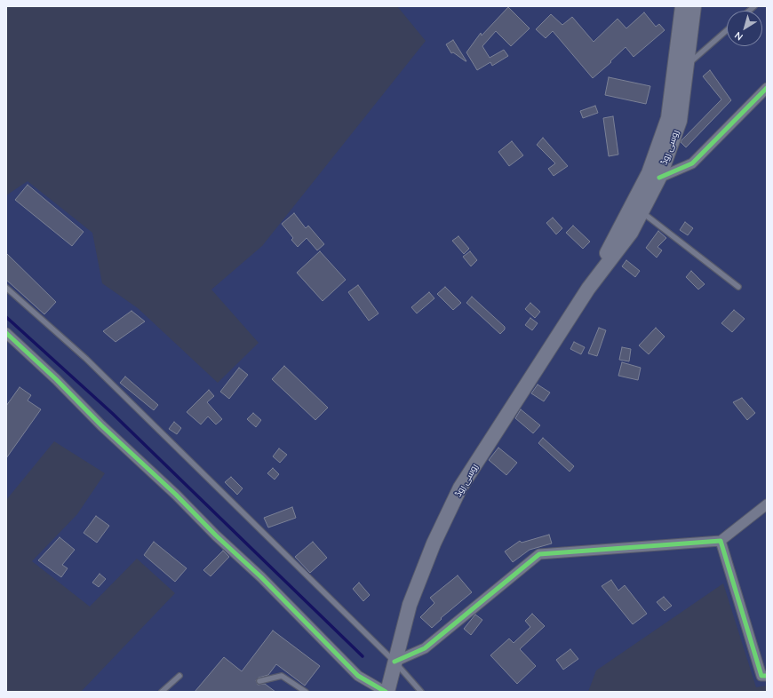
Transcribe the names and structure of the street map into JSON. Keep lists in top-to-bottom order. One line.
{"streets":{"main road":["روسی روڈ"]},"north":"bottom left"}
